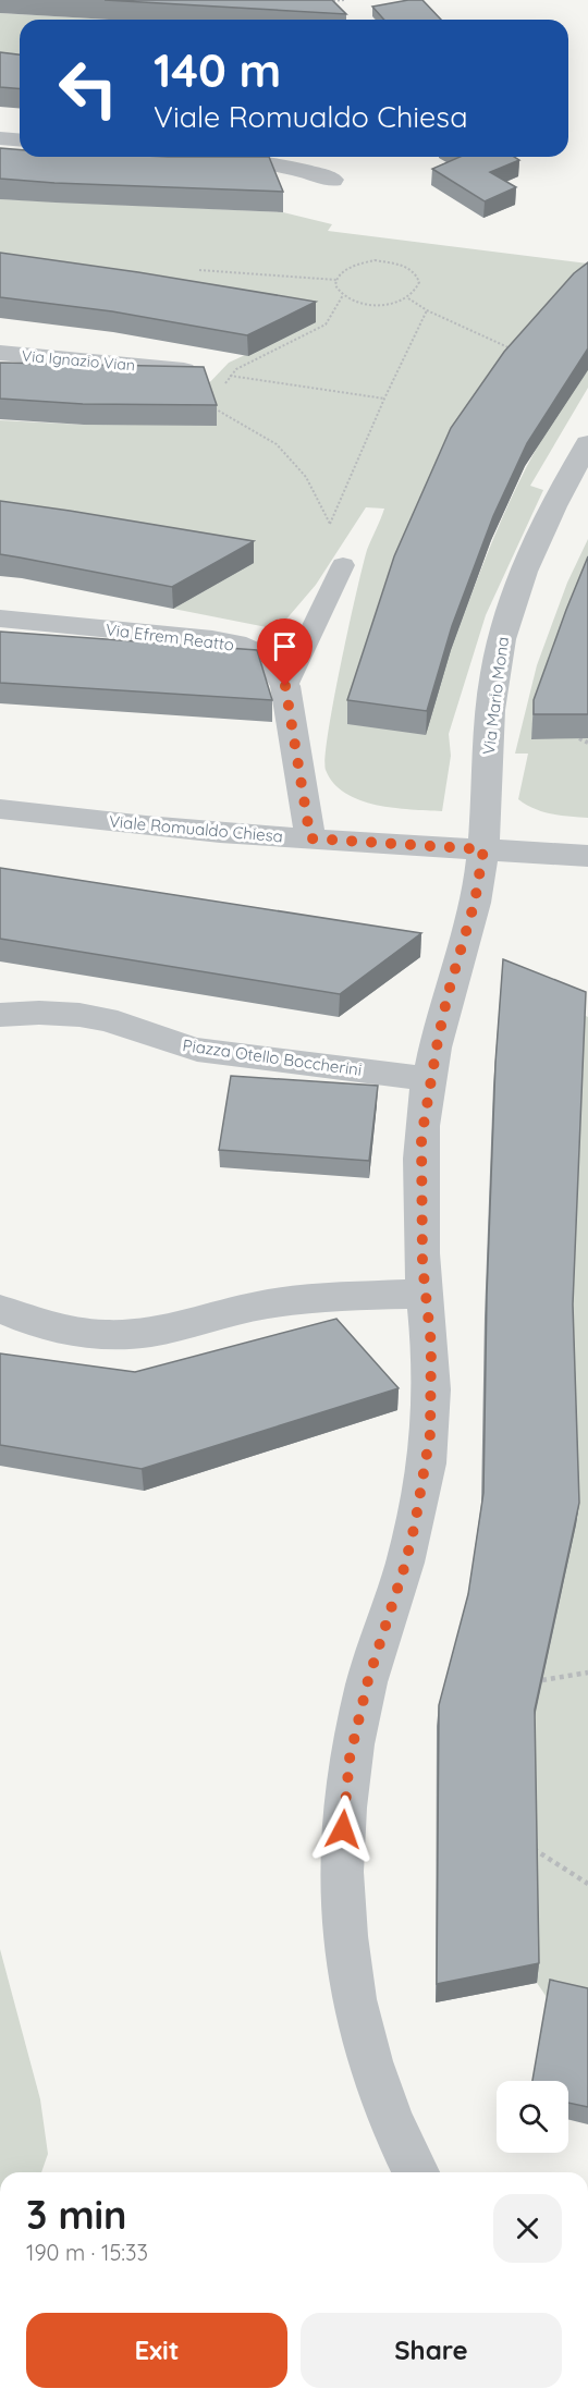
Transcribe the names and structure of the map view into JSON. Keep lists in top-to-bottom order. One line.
{"streets":{"street":["Via Ignazio Vian","Via Efrem Reatto","Via Mario Mona","Viale Romualdo Chiesa","Piazza Otello Boccherini"]},"crossings":[["Via Efrem Reatto","Viale Romualdo Chiesa"],["Via Mario Mona","Viale Romualdo Chiesa"],["Via Mario Mona","Piazza Otello Boccherini"]],"page":{"turn":["140 m","Viale Romualdo Chiesa"],"heading":["3 min","190 m · 15:33"],"buttons":["Exit","Share"]}}
